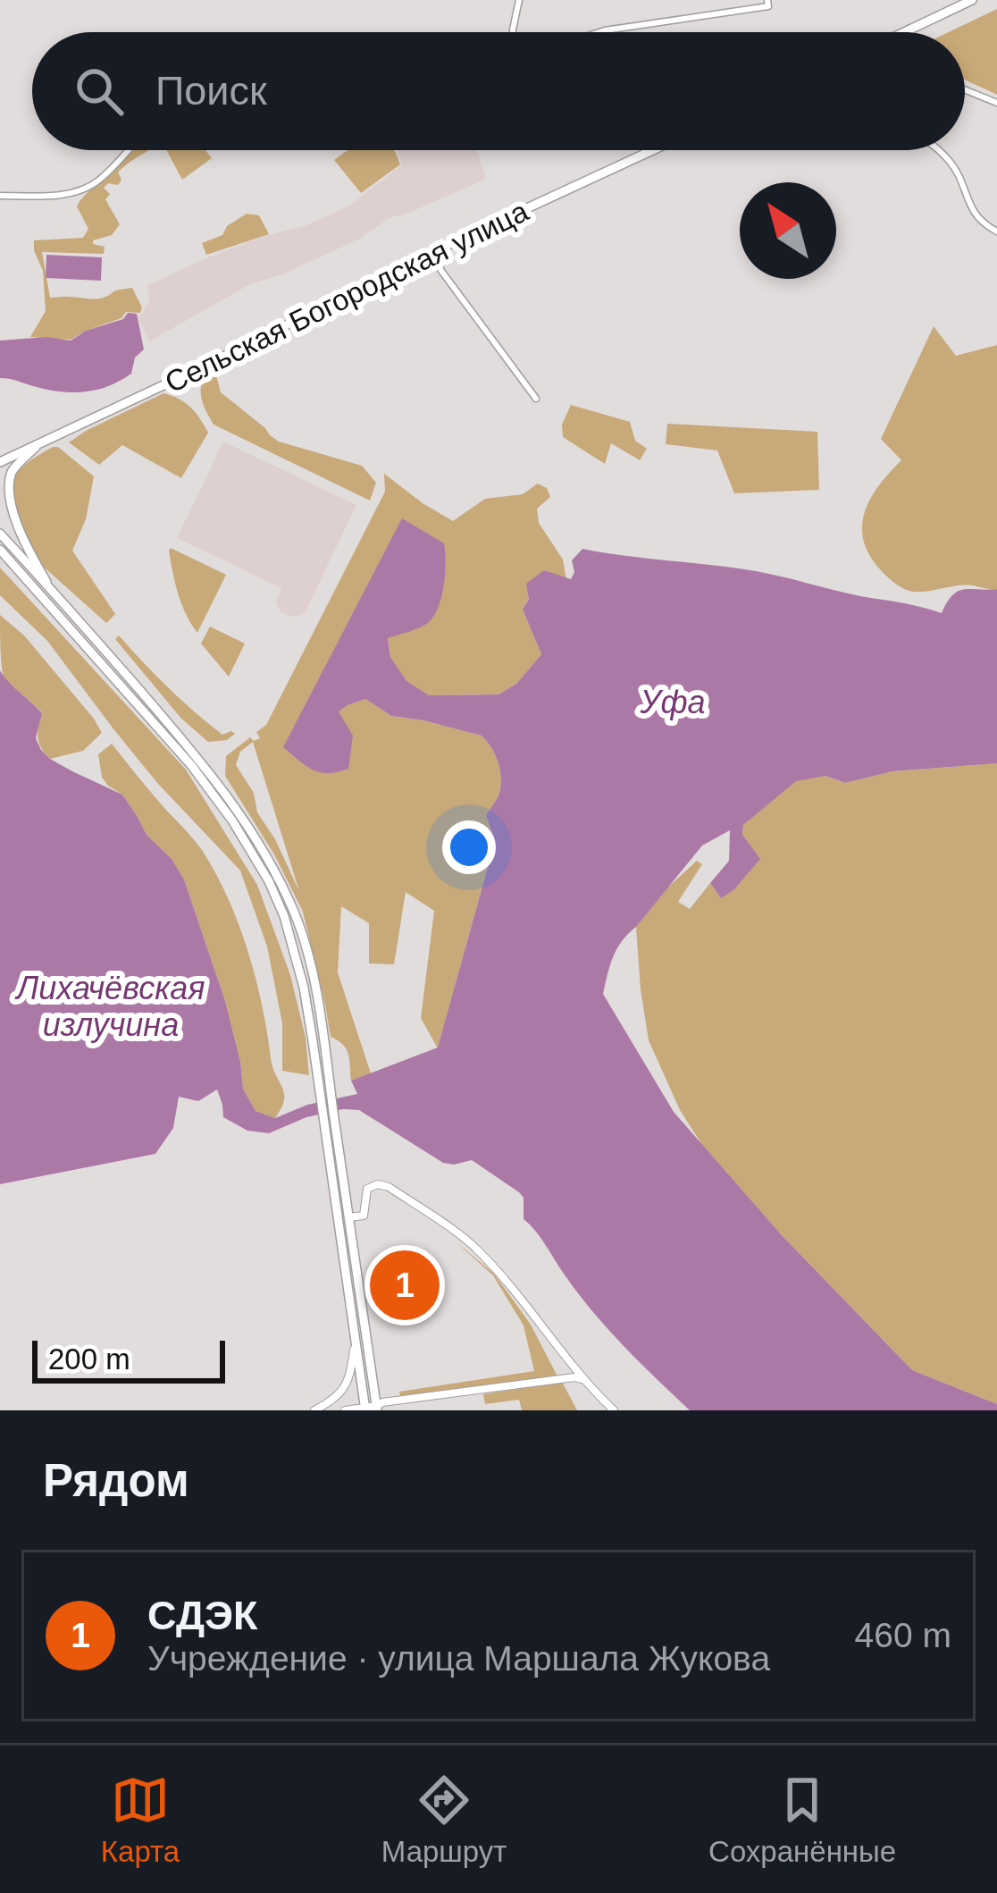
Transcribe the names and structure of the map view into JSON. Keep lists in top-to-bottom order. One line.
{"streets":{"main road":["Сельская Богородская улица"]},"water":["Уфа","Лихачёвская излучина"],"scale_bar":"200 m","north":"top left","page":{"search":"Поиск","pins":"1","scale":"200 m","heading":"Рядом","list":[{"mark":"1","name":"СДЭК","note":"Учреждение · улица Маршала Жукова","value":"460 m"}],"nav":["Карта","Маршрут","Сохранённые"]}}
